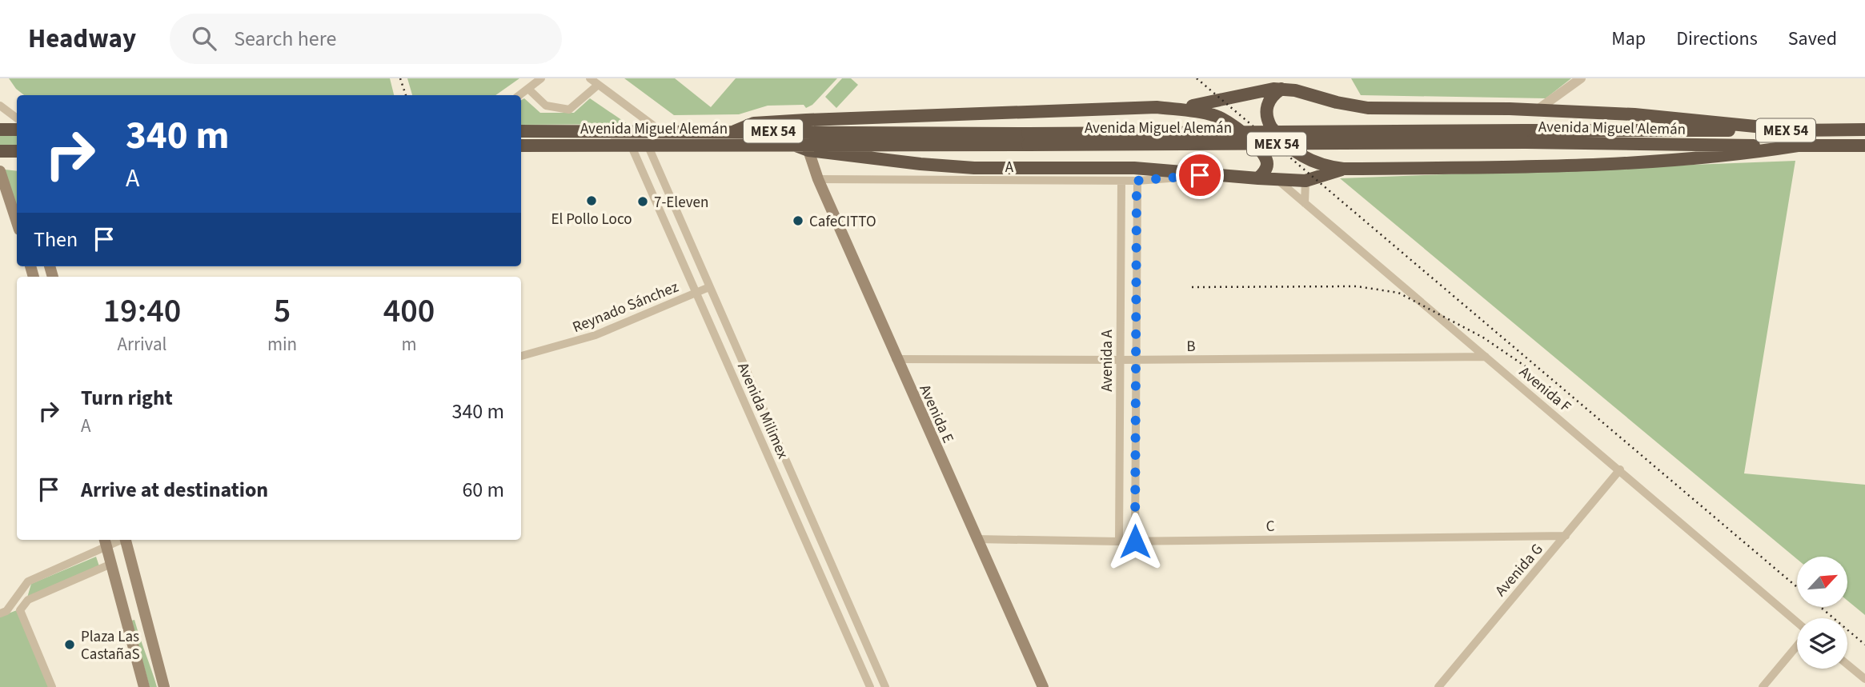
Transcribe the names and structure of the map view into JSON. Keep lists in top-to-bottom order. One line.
{"streets":{"highway":["Avenida Miguel Alemán","MEX 54"],"main road":["Avenida E"],"street":["A","Reynado Sánchez","B","Avenida A","Avenida F","Avenida Milimex","C","Avenida G"]},"crossings":[["Avenida Miguel Alemán","Avenida Milimex"],["A","Avenida A"],["A","Avenida E"],["Reynado Sánchez","Avenida Milimex"],["B","Avenida A"],["B","Avenida F"],["B","Avenida E"],["Avenida A","C"],["Avenida F","Avenida G"],["Avenida E","C"],["C","Avenida G"]],"places":["El Pollo Loco","7-Eleven","CafeCITTO","Plaza Las CastañaS"],"north":"top right","page":{"header":"Headway","search":"Search here","nav":["Map","Directions","Saved"],"turn":["340 m","A"],"then":"Then","eta":["19:40","Arrival","5","min","400","m"],"list":[{"name":"Turn right","note":"A","value":"340 m"},{"name":"Arrive at destination","value":"60 m"}]}}
